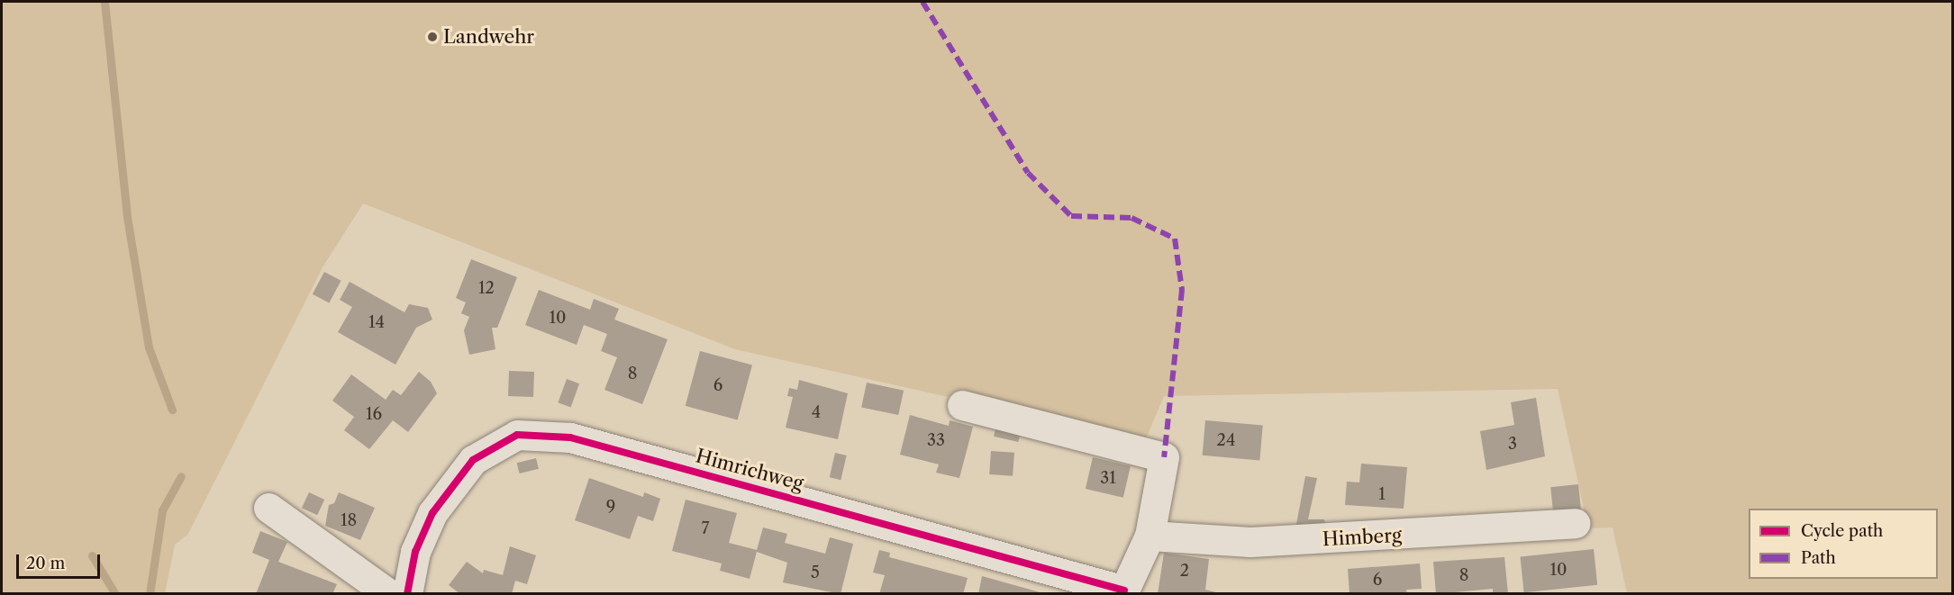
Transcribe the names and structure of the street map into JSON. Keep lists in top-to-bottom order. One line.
{"streets":{"street":["Himrichweg","Himberg"]},"places":["Landwehr"],"house_numbers":["12","10","14","8","6","4","16","33","24","3","31","1","9","18","7","10","2","5","8","6"],"legend":["Cycle path","Path"],"scale_bar":"20 m"}
